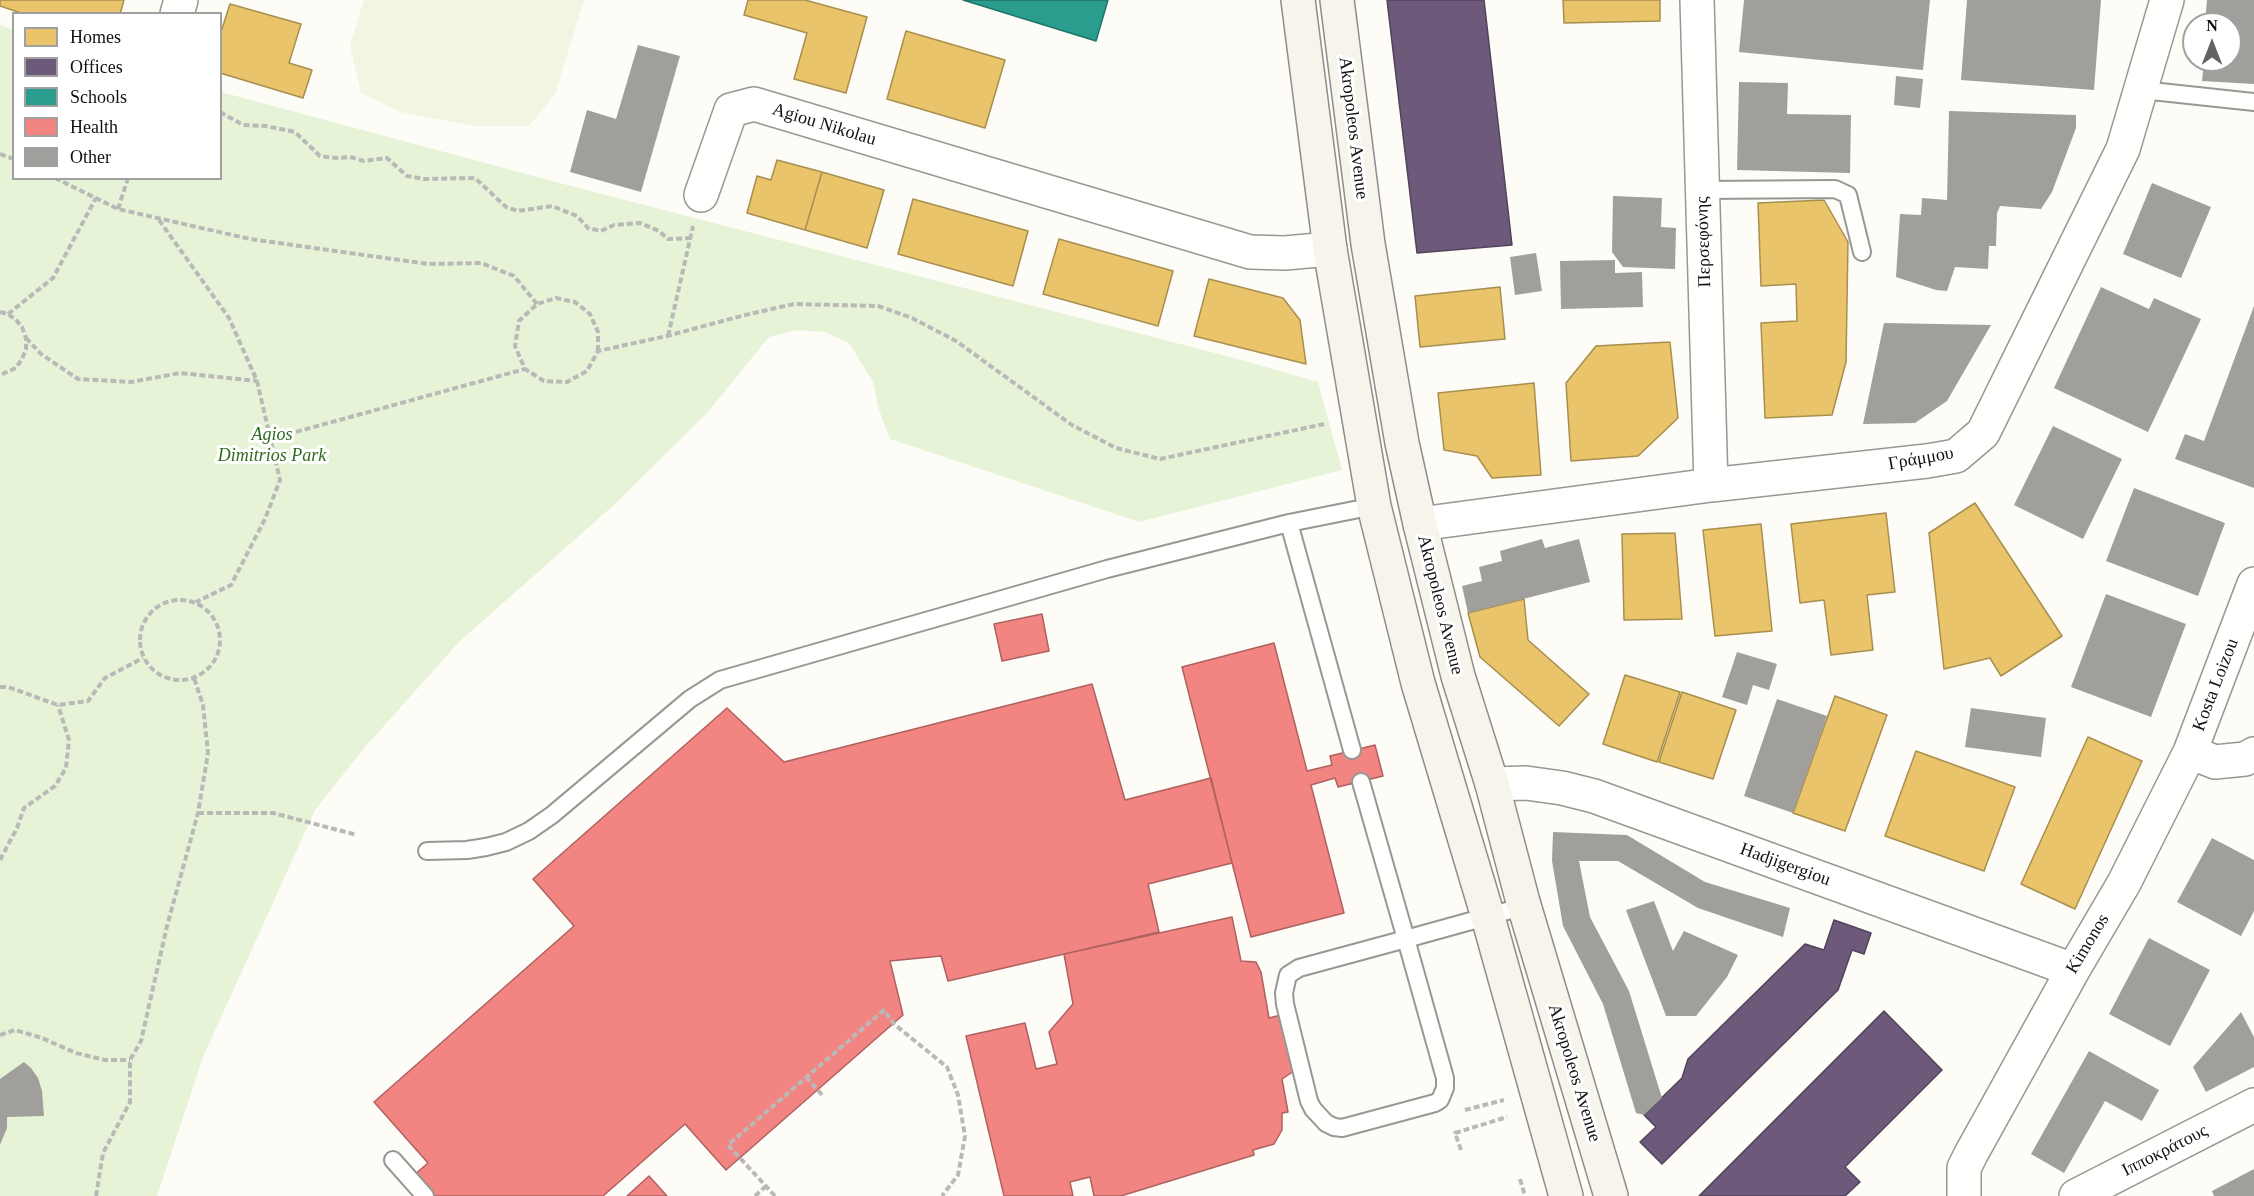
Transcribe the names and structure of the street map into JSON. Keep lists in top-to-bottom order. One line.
{"streets":{"main road":["Akropoleos Avenue"],"street":["Agiou Nikolau","Περσεφόνης","Γράμμου","Kosta Loizou","Hadjigergiou","Kimonos","Ιπποκράτους"]},"crossings":[["Agiou Nikolau","Akropoleos Avenue"],["Akropoleos Avenue","Γράμμου"],["Akropoleos Avenue","Hadjigergiou"],["Περσεφόνης","Γράμμου"],["Kosta Loizou","Kimonos"],["Hadjigergiou","Kimonos"]],"parks":["Agios Dimitrios Park"],"legend":["Homes","Offices","Schools","Health","Other"],"north":"top"}
